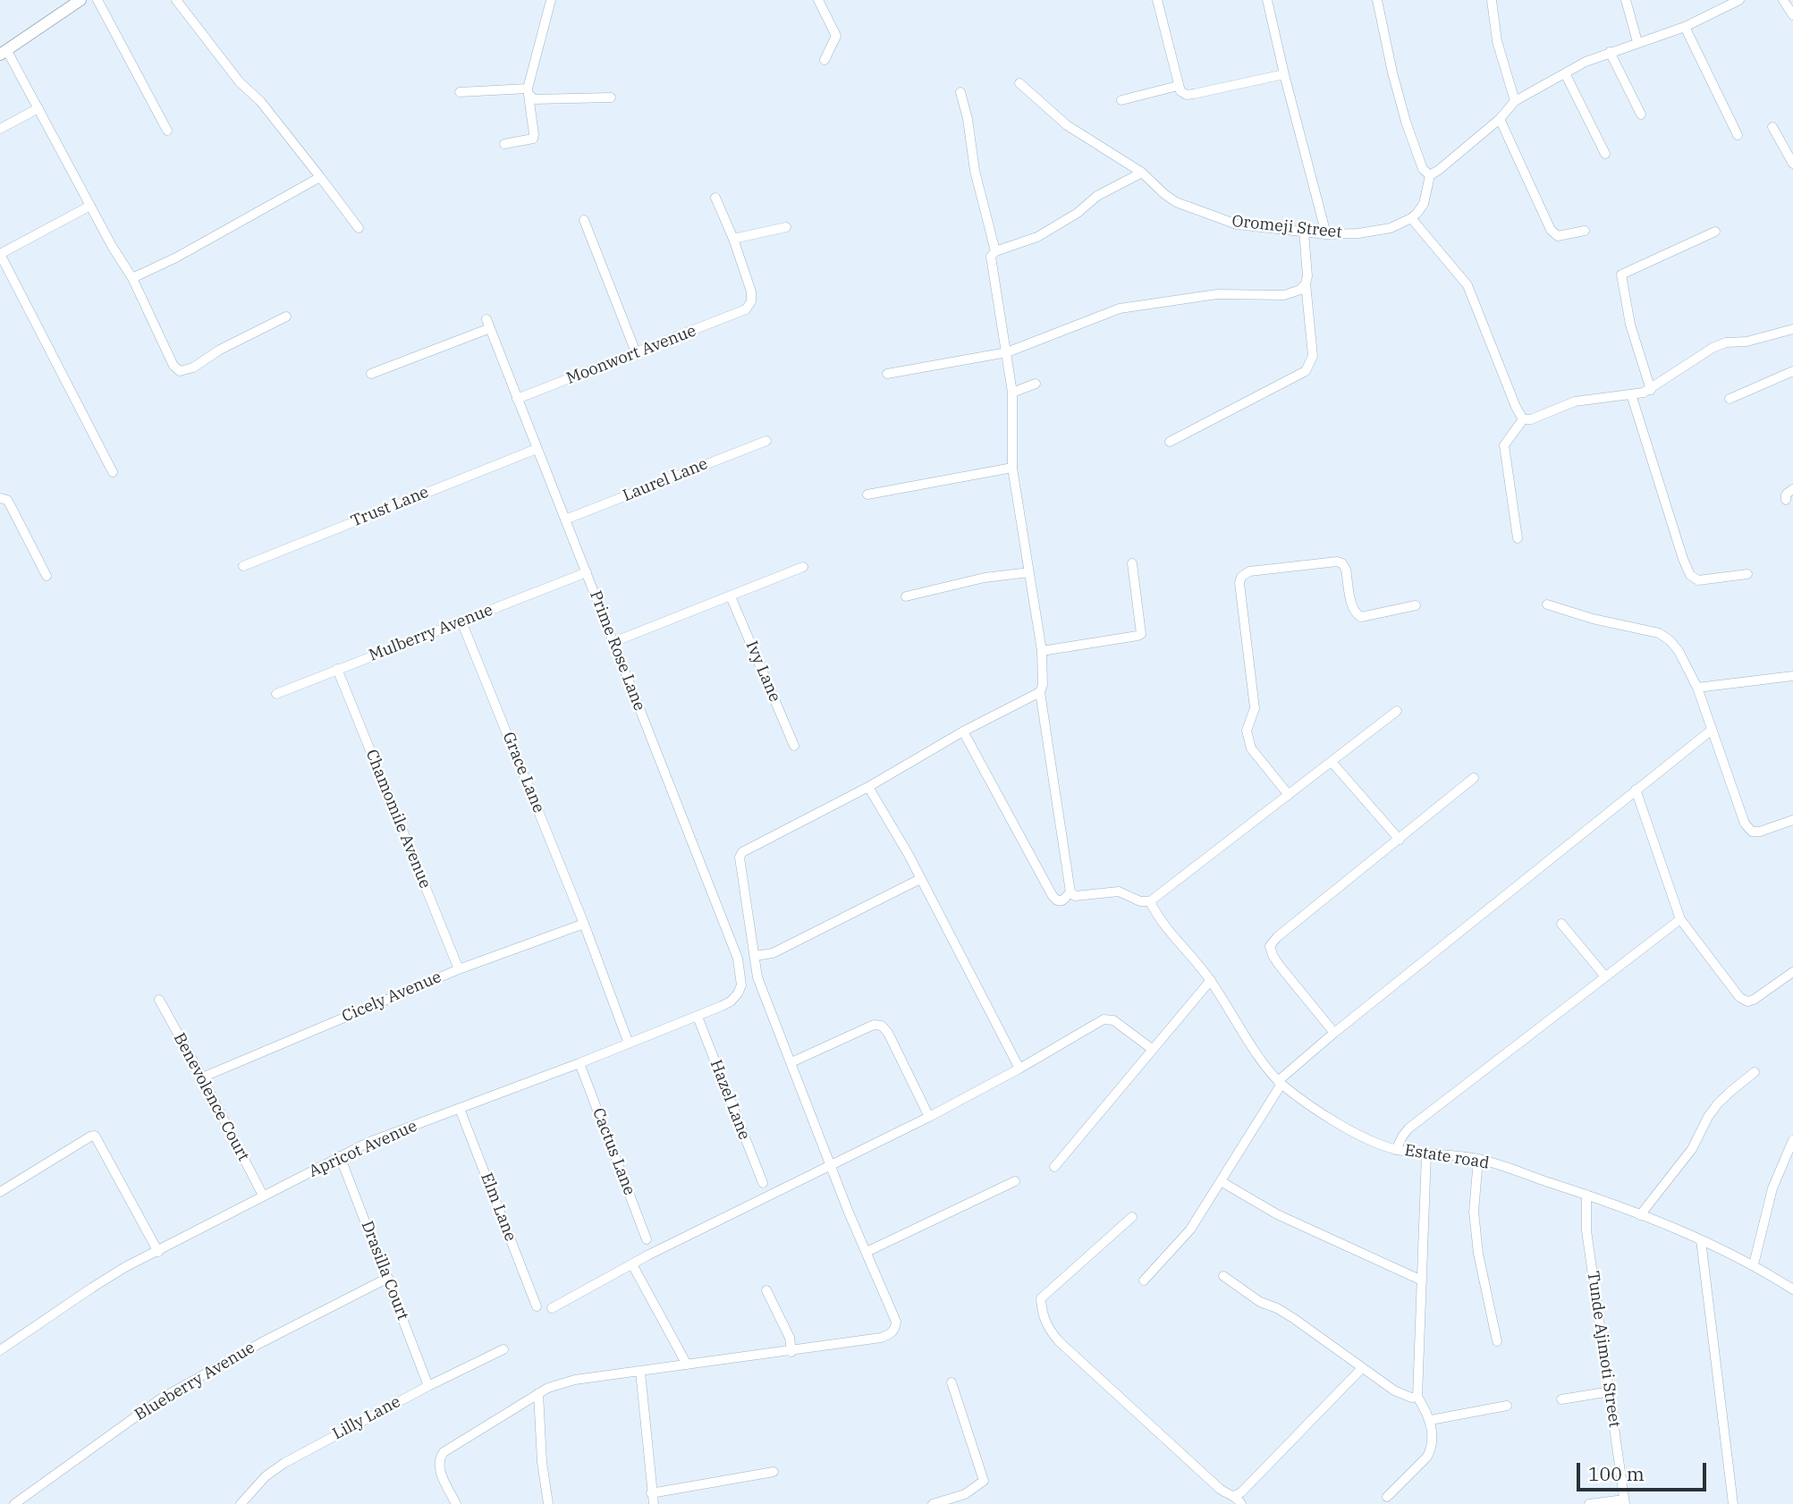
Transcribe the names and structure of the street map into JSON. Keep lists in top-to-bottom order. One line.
{"streets":{"street":["Oromeji Street","Moonwort Avenue","Laurel Lane","Trust Lane","Mulberry Avenue","Prime Rose Lane","Ivy Lane","Grace Lane","Chamomile Avenue","Cicely Avenue","Benevolence Court","Hazel Lane","Apricot Avenue","Cactus Lane","Estate road","Elm Lane","Drasilla Court","Tunde Ajimoti Street","Blueberry Avenue","Lilly Lane"]},"crossings":[["Moonwort Avenue","Prime Rose Lane"],["Laurel Lane","Prime Rose Lane"],["Trust Lane","Prime Rose Lane"],["Mulberry Avenue","Prime Rose Lane"],["Mulberry Avenue","Grace Lane"],["Mulberry Avenue","Chamomile Avenue"],["Prime Rose Lane","Apricot Avenue"],["Grace Lane","Cicely Avenue"],["Grace Lane","Apricot Avenue"],["Chamomile Avenue","Cicely Avenue"],["Cicely Avenue","Benevolence Court"],["Benevolence Court","Apricot Avenue"],["Hazel Lane","Apricot Avenue"],["Apricot Avenue","Cactus Lane"],["Apricot Avenue","Elm Lane"],["Apricot Avenue","Drasilla Court"],["Estate road","Tunde Ajimoti Street"],["Drasilla Court","Blueberry Avenue"],["Drasilla Court","Lilly Lane"]],"scale_bar":"100 m"}
